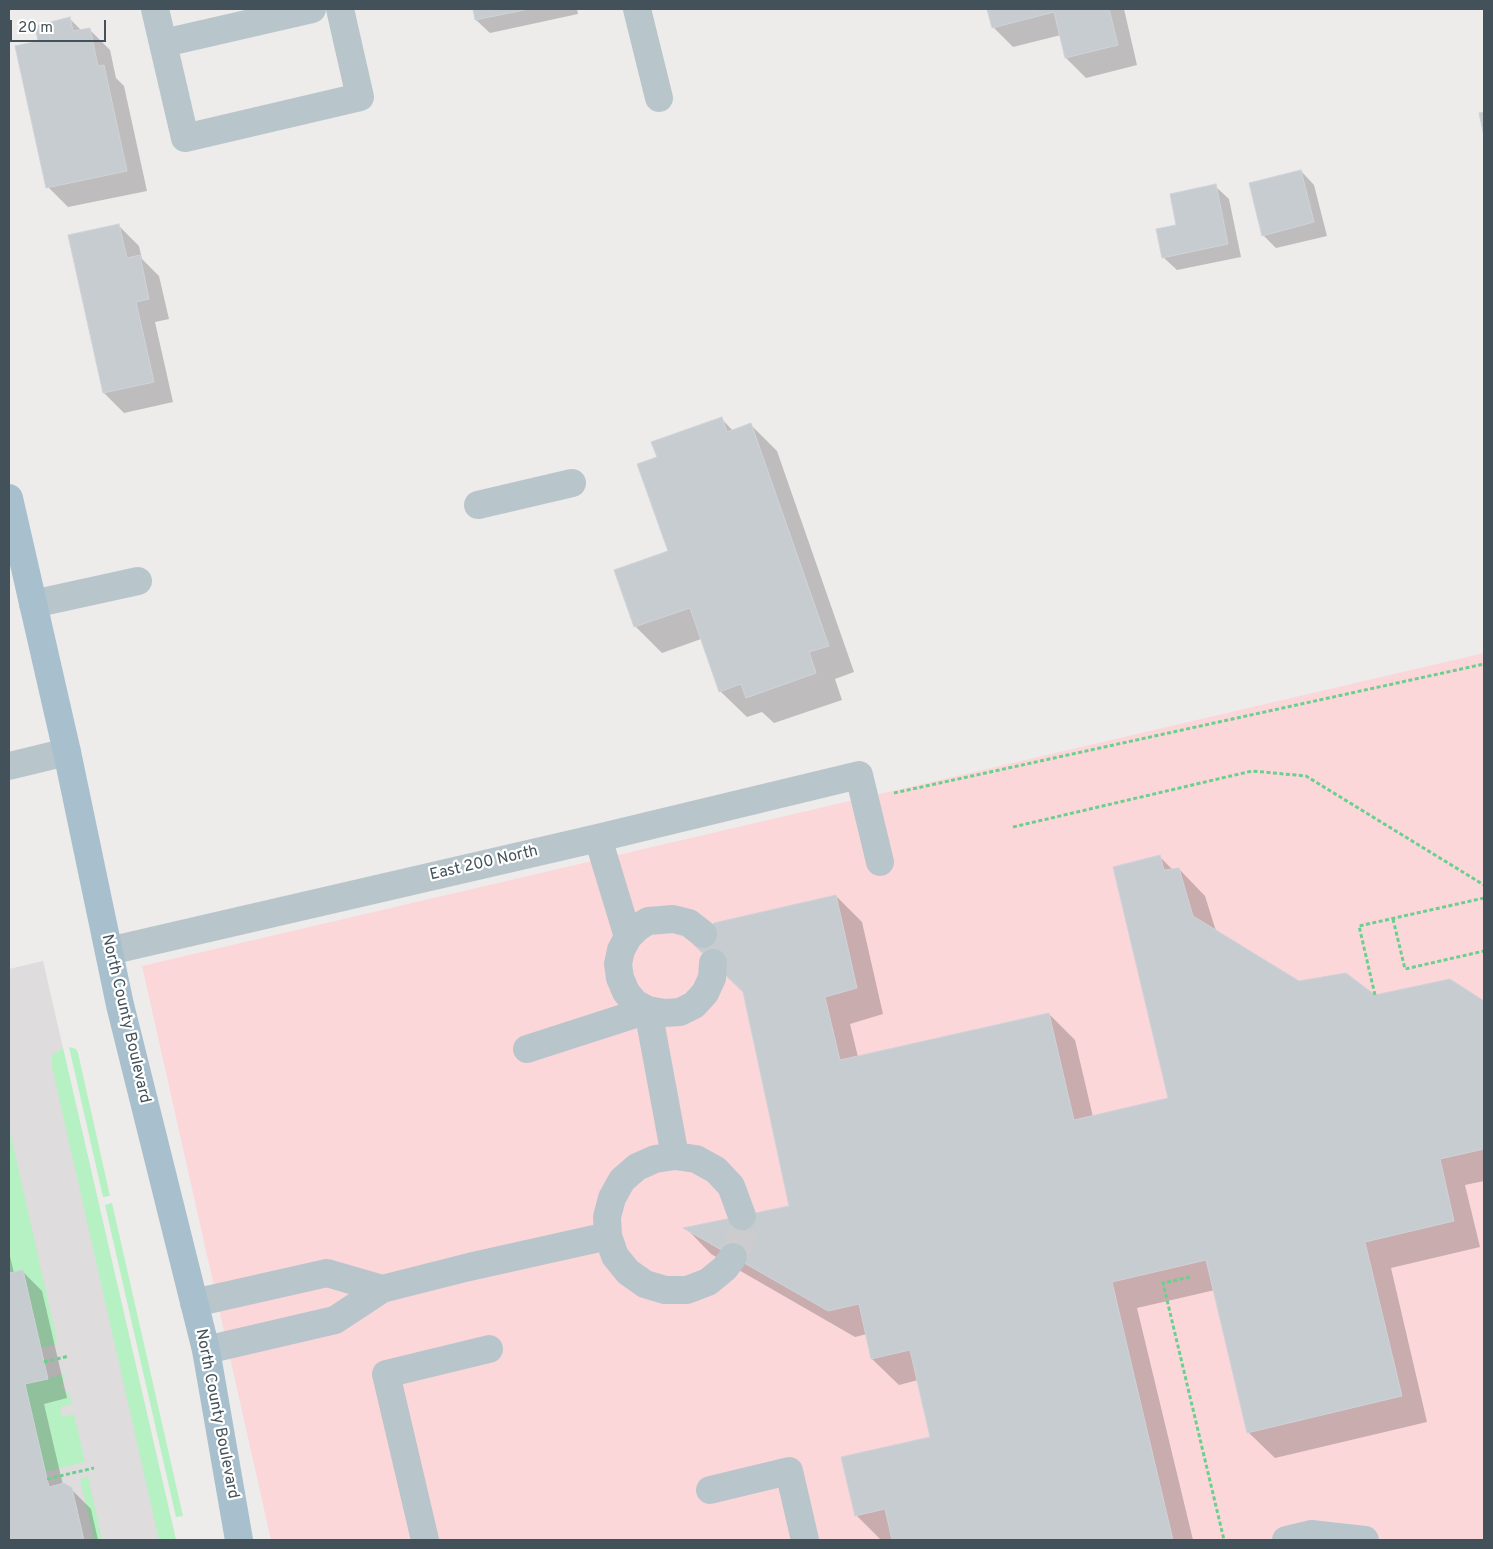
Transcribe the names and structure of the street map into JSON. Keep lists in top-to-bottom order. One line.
{"streets":{"main road":["North County Boulevard"],"street":["East 200 North"]},"crossings":[["East 200 North","North County Boulevard"]],"scale_bar":"20 m"}
